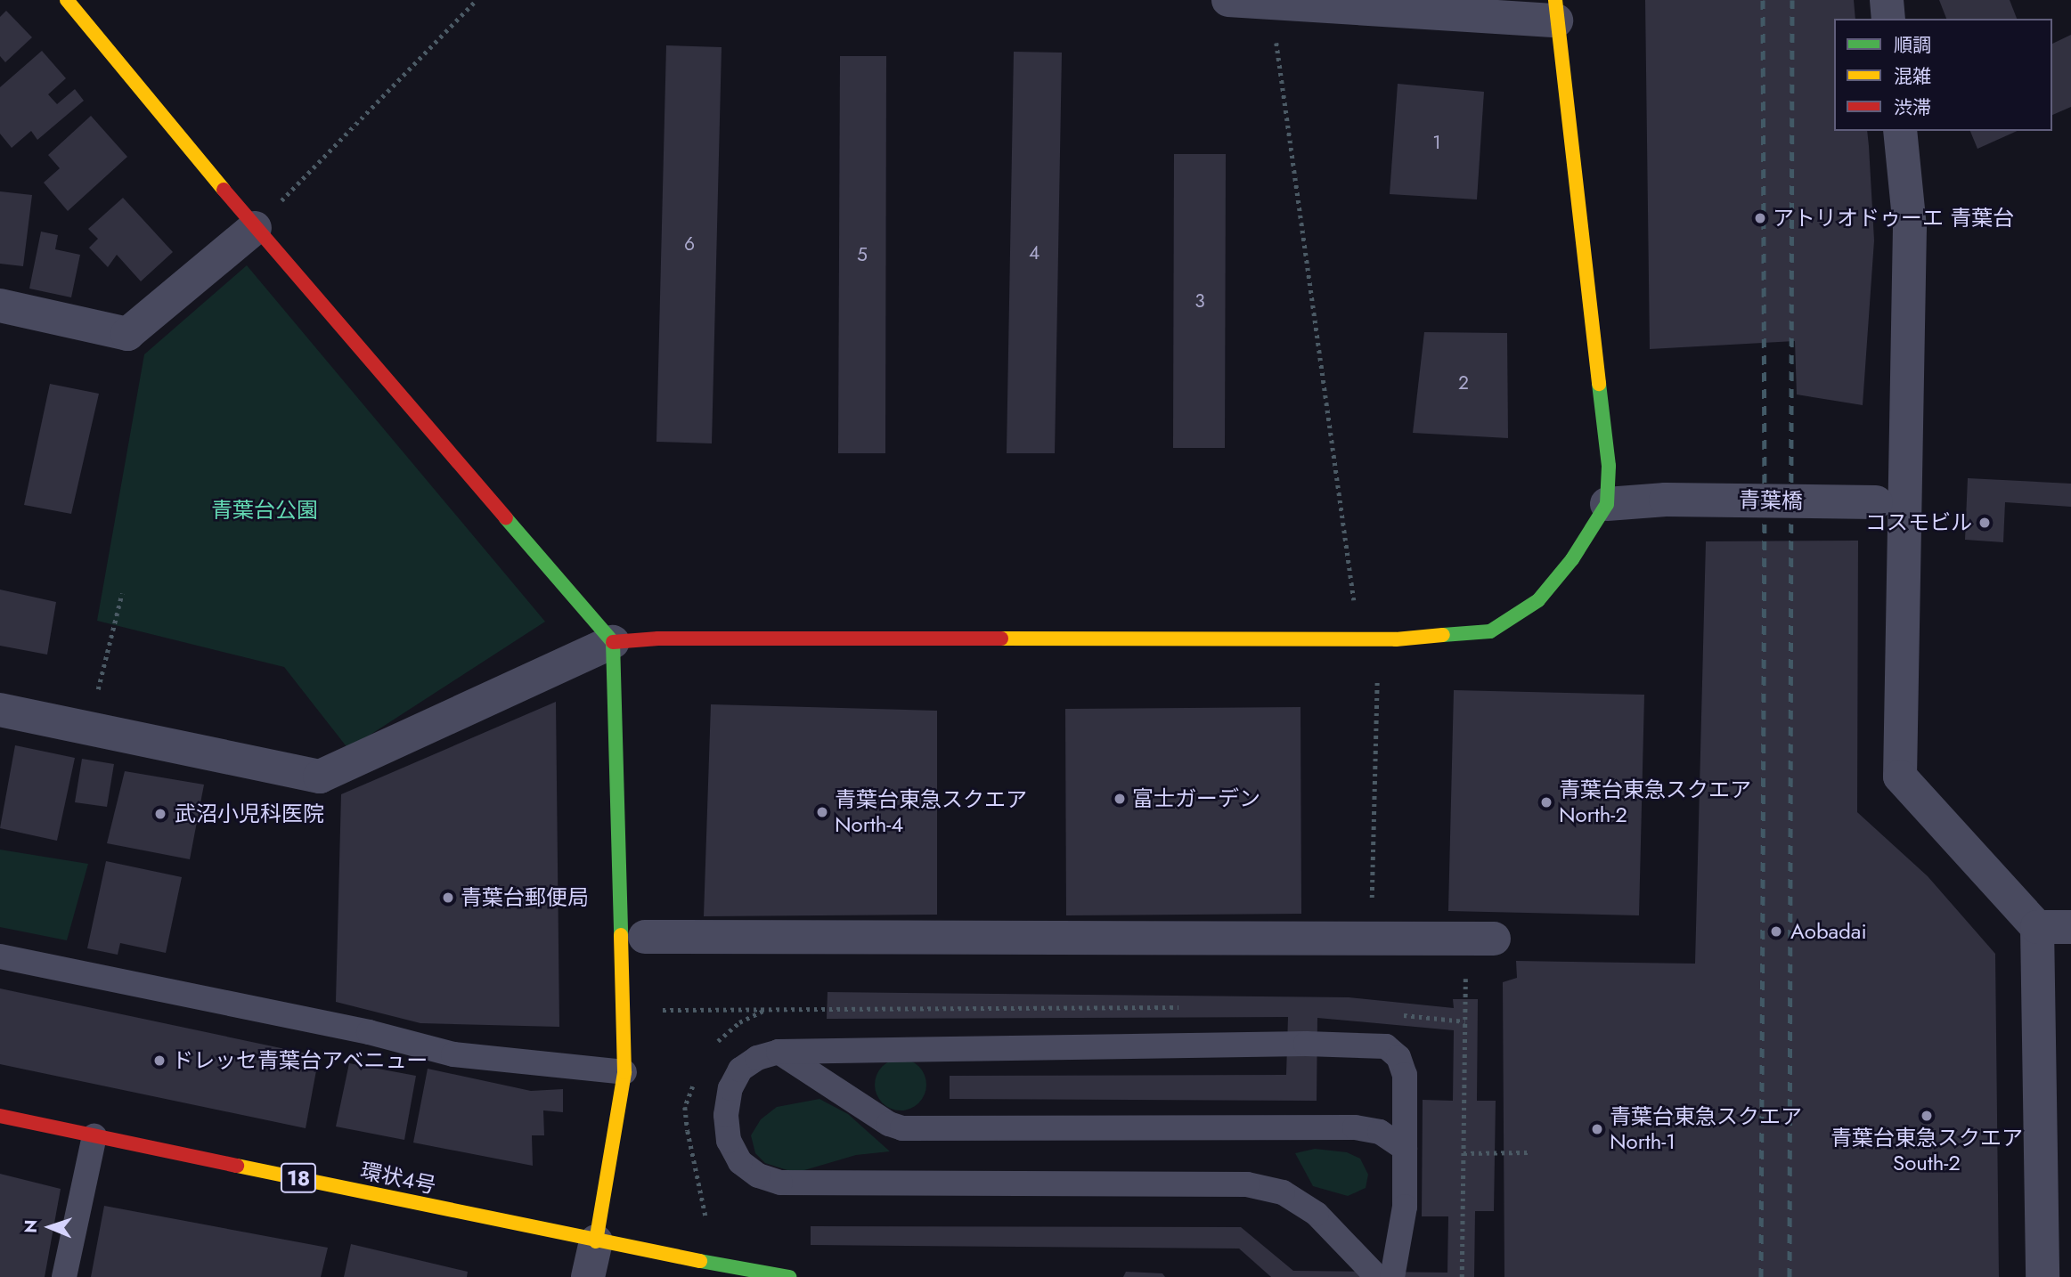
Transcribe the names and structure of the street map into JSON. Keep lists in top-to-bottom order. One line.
{"streets":{"street":["青葉橋","18","環状4号"]},"parks":["青葉台公園"],"places":["アトリオドゥーエ 青葉台","コスモビル","富士ガーデン","青葉台東急スクエア North-2","青葉台東急スクエア North-4","武沼小児科医院","青葉台郵便局","Aobadai","ドレッセ青葉台アベニュー","青葉台東急スクエア South-2","青葉台東急スクエア North-1"],"house_numbers":["1","6","4","5","3","2"],"legend":["順調","混雑","渋滞"],"north":"left"}
